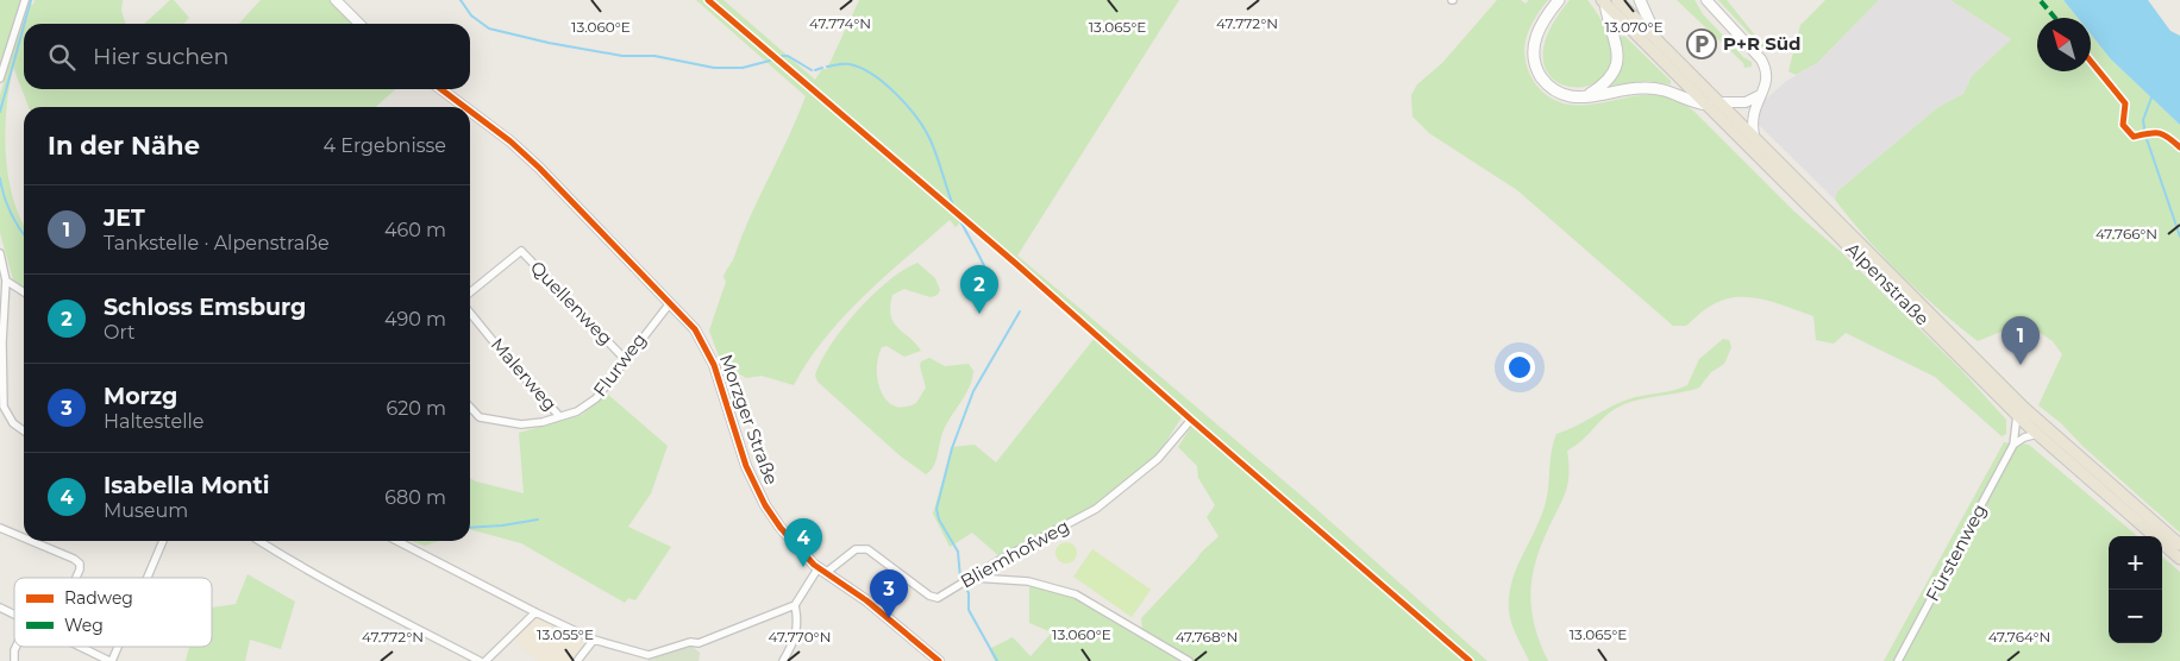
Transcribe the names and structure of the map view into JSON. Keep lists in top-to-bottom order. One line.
{"streets":{"main road":["Alpenstraße"],"street":["Quellenweg","Flurweg","Malerweg","Morzger Straße","Fürstenweg","Bliemhofweg"]},"crossings":[["Alpenstraße","Fürstenweg"],["Quellenweg","Flurweg"],["Flurweg","Malerweg"],["Flurweg","Morzger Straße"],["Morzger Straße","Bliemhofweg"]],"places":{"parking":["P+R Süd"]},"legend":["Radweg","Weg"],"north":"top left","page":{"search":"Hier suchen","heading":["In der Nähe","4 Ergebnisse"],"list":[{"mark":"1","name":"JET","note":"Tankstelle · Alpenstraße","value":"460 m"},{"mark":"2","name":"Schloss Emsburg","note":"Ort","value":"490 m"},{"mark":"3","name":"Morzg","note":"Haltestelle","value":"620 m"},{"mark":"4","name":"Isabella Monti","note":"Museum","value":"680 m"}],"pins":["2","1","4","3"],"map_buttons":["+","−"]},"coordinates":["47.774°N","47.772°N","13.060°E","13.065°E","13.070°E","47.766°N","13.055°E","47.770°N","47.768°N","47.764°N"]}
